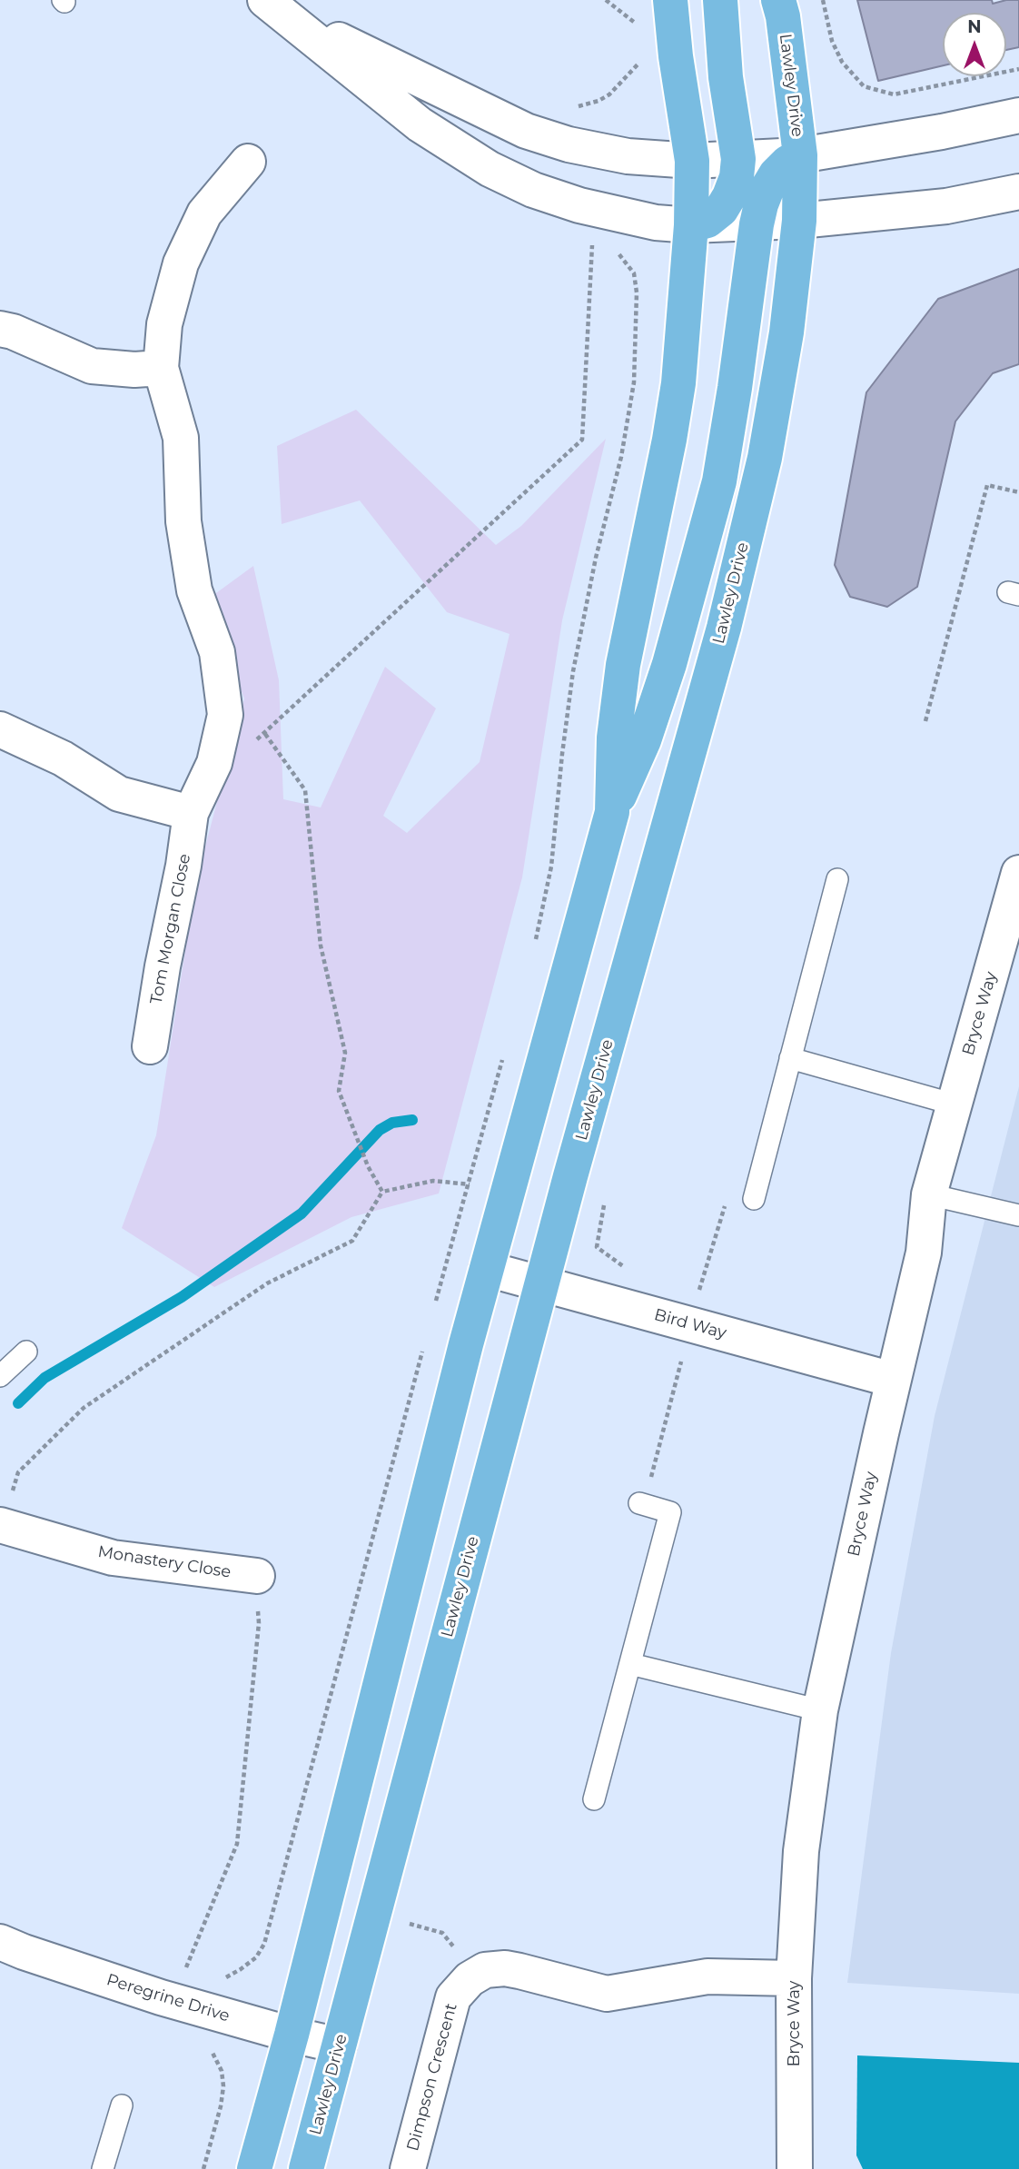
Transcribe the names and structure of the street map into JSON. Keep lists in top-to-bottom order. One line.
{"streets":{"main road":["Lawley Drive"],"street":["Tom Morgan Close","Bryce Way","Bird Way","Monastery Close","Peregrine Drive","Dimpson Crescent"]},"crossings":[["Lawley Drive","Bird Way"],["Lawley Drive","Peregrine Drive"],["Bryce Way","Bird Way"],["Bryce Way","Dimpson Crescent"]],"north":"top"}
